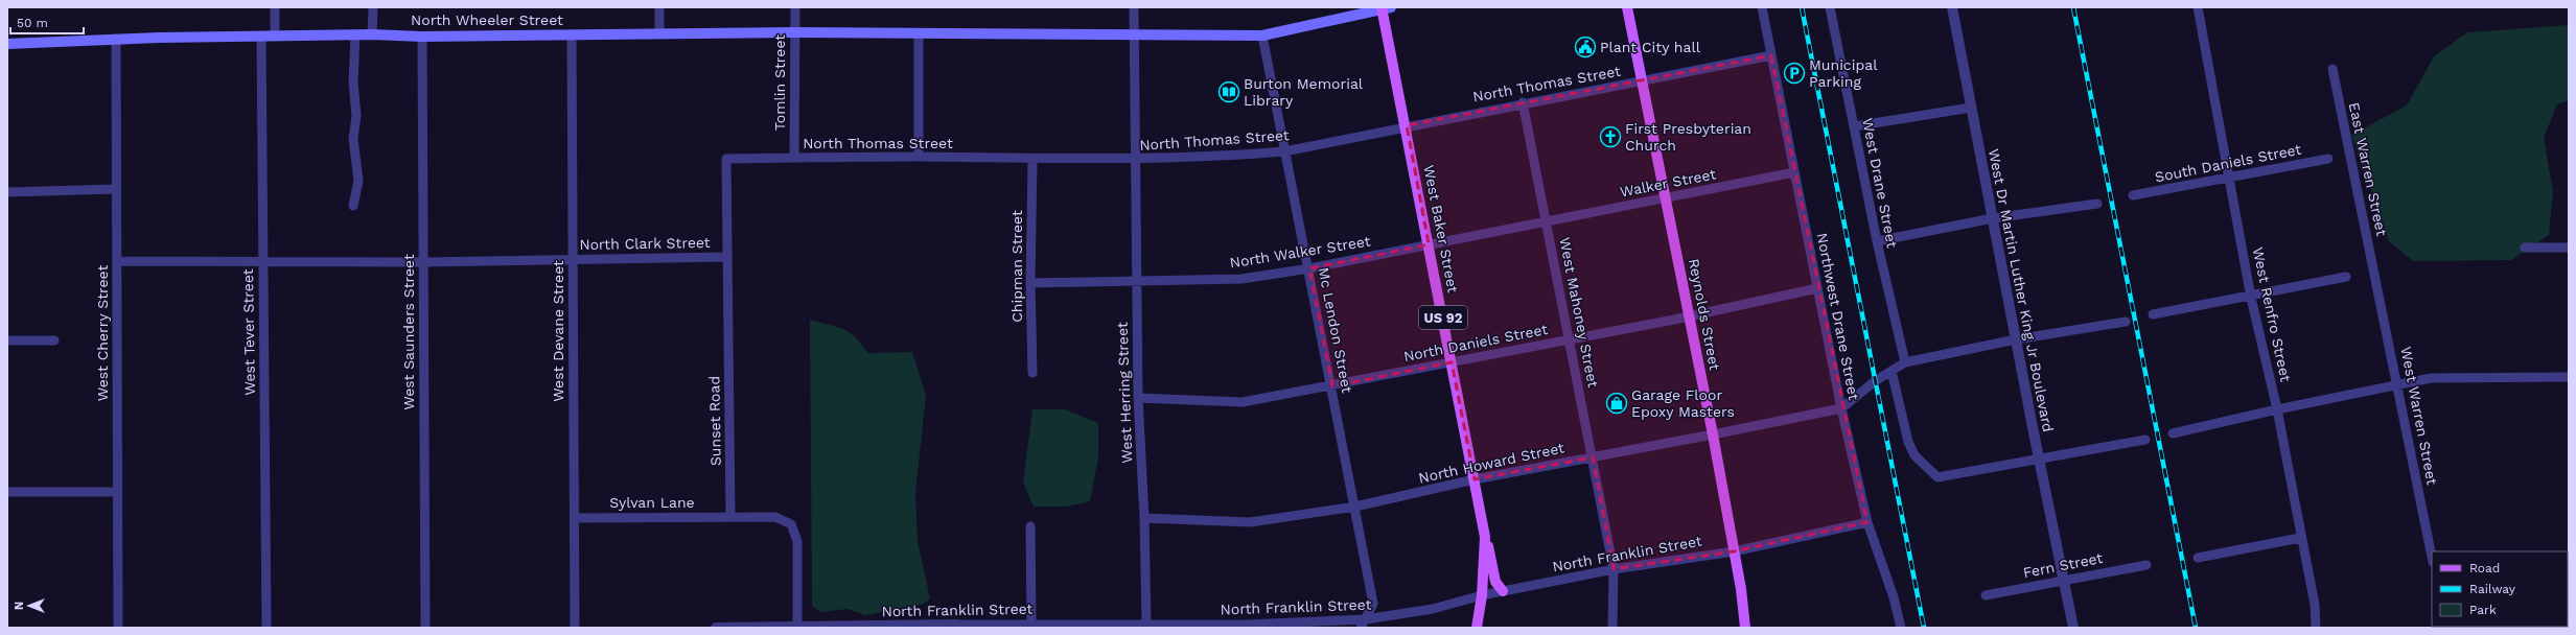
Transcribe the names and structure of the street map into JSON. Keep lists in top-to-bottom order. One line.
{"streets":{"main road":["North Wheeler Street","West Baker Street","Reynolds Street","US 92"],"street":["Tomlin Street","North Thomas Street","South Daniels Street","East Warren Street","Walker Street","West Drane Street","North Clark Street","North Walker Street","Chipman Street","West Dr Martin Luther King Jr Boulevard","West Mahoney Street","West Renfro Street","Northwest Drane Street","Mc Lendon Street","West Devane Street","West Tever Street","West Saunders Street","West Cherry Street","North Daniels Street","West Herring Street","West Warren Street","Sunset Road","North Howard Street","Sylvan Lane","North Franklin Street","Fern Street"]},"crossings":[["North Wheeler Street","Tomlin Street"],["North Wheeler Street","West Baker Street"],["North Wheeler Street","Mc Lendon Street"],["North Wheeler Street","West Devane Street"],["North Wheeler Street","West Tever Street"],["North Wheeler Street","West Saunders Street"],["North Wheeler Street","West Cherry Street"],["North Wheeler Street","West Herring Street"],["Tomlin Street","North Thomas Street"],["North Thomas Street","West Baker Street"],["North Thomas Street","Chipman Street"],["North Thomas Street","West Mahoney Street"],["North Thomas Street","Reynolds Street"],["North Thomas Street","Northwest Drane Street"],["North Thomas Street","Mc Lendon Street"],["North Thomas Street","West Herring Street"],["North Thomas Street","Sunset Road"],["South Daniels Street","West Renfro Street"],["East Warren Street","West Warren Street"],["Walker Street","North Walker Street"],["Walker Street","West Mahoney Street"],["Walker Street","Reynolds Street"],["Walker Street","Northwest Drane Street"],["West Baker Street","North Walker Street"],["West Baker Street","US 92"],["West Baker Street","North Daniels Street"],["West Baker Street","North Howard Street"],["West Baker Street","North Franklin Street"],["North Clark Street","West Devane Street"],["North Clark Street","West Tever Street"],["North Clark Street","West Saunders Street"],["North Clark Street","West Cherry Street"],["North Clark Street","Sunset Road"],["North Walker Street","Chipman Street"],["North Walker Street","West Mahoney Street"],["North Walker Street","Mc Lendon Street"],["North Walker Street","West Herring Street"],["West Dr Martin Luther King Jr Boulevard","Fern Street"],["West Mahoney Street","North Daniels Street"],["West Mahoney Street","North Howard Street"],["West Mahoney Street","North Franklin Street"],["Reynolds Street","North Daniels Street"],["Reynolds Street","North Howard Street"],["Reynolds Street","North Franklin Street"],["Northwest Drane Street","North Daniels Street"],["Northwest Drane Street","North Howard Street"],["Northwest Drane Street","North Franklin Street"],["US 92","North Franklin Street"],["Mc Lendon Street","North Daniels Street"],["Mc Lendon Street","North Howard Street"],["Mc Lendon Street","North Franklin Street"],["West Devane Street","Sylvan Lane"],["North Daniels Street","West Herring Street"],["West Herring Street","North Howard Street"],["West Herring Street","North Franklin Street"],["Sunset Road","Sylvan Lane"]],"places":{"public building":["Plant City hall"],"parking":["Municipal Parking"],"library":["Burton Memorial Library"],"church":["First Presbyterian Church"],"shop":["Garage Floor Epoxy Masters"]},"legend":["Road","Railway","Park"],"scale_bar":"50 m","north":"left"}
